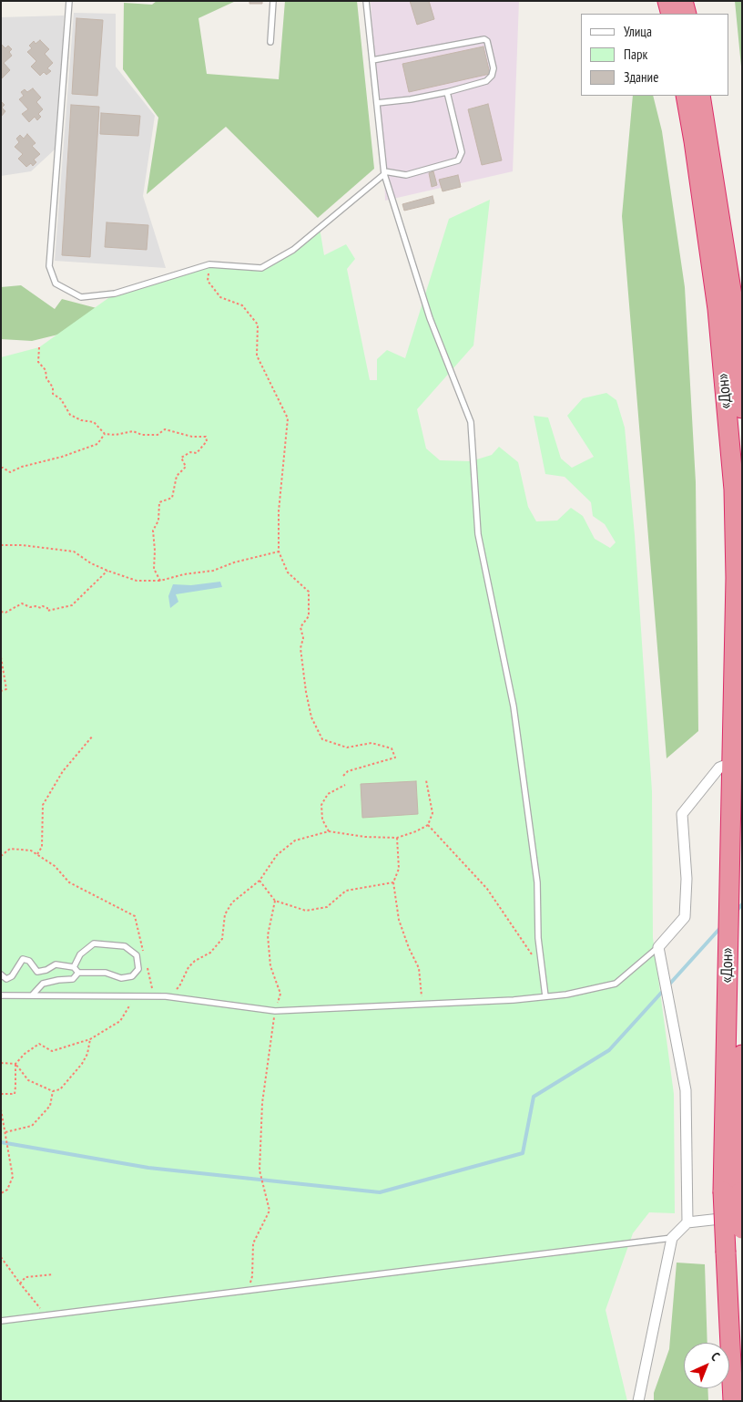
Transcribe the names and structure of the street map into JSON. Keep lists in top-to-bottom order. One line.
{"streets":{"highway":["«Дон»"]},"legend":["Улица","Парк","Здание"],"north":"top right"}
